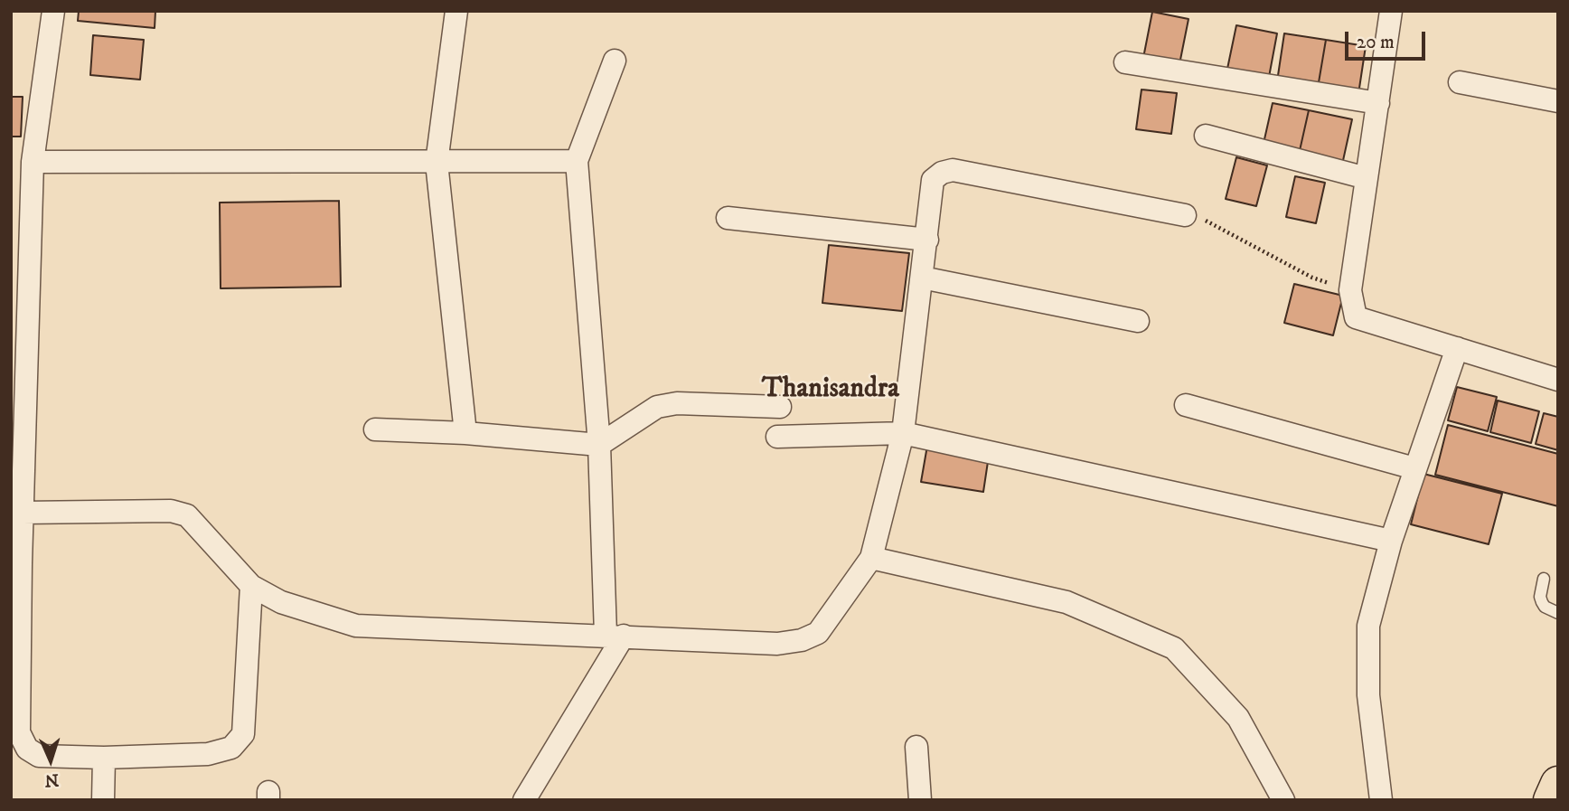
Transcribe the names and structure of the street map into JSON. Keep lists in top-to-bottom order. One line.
{"districts":["Thanisandra"],"scale_bar":"20 m","north":"bottom"}
